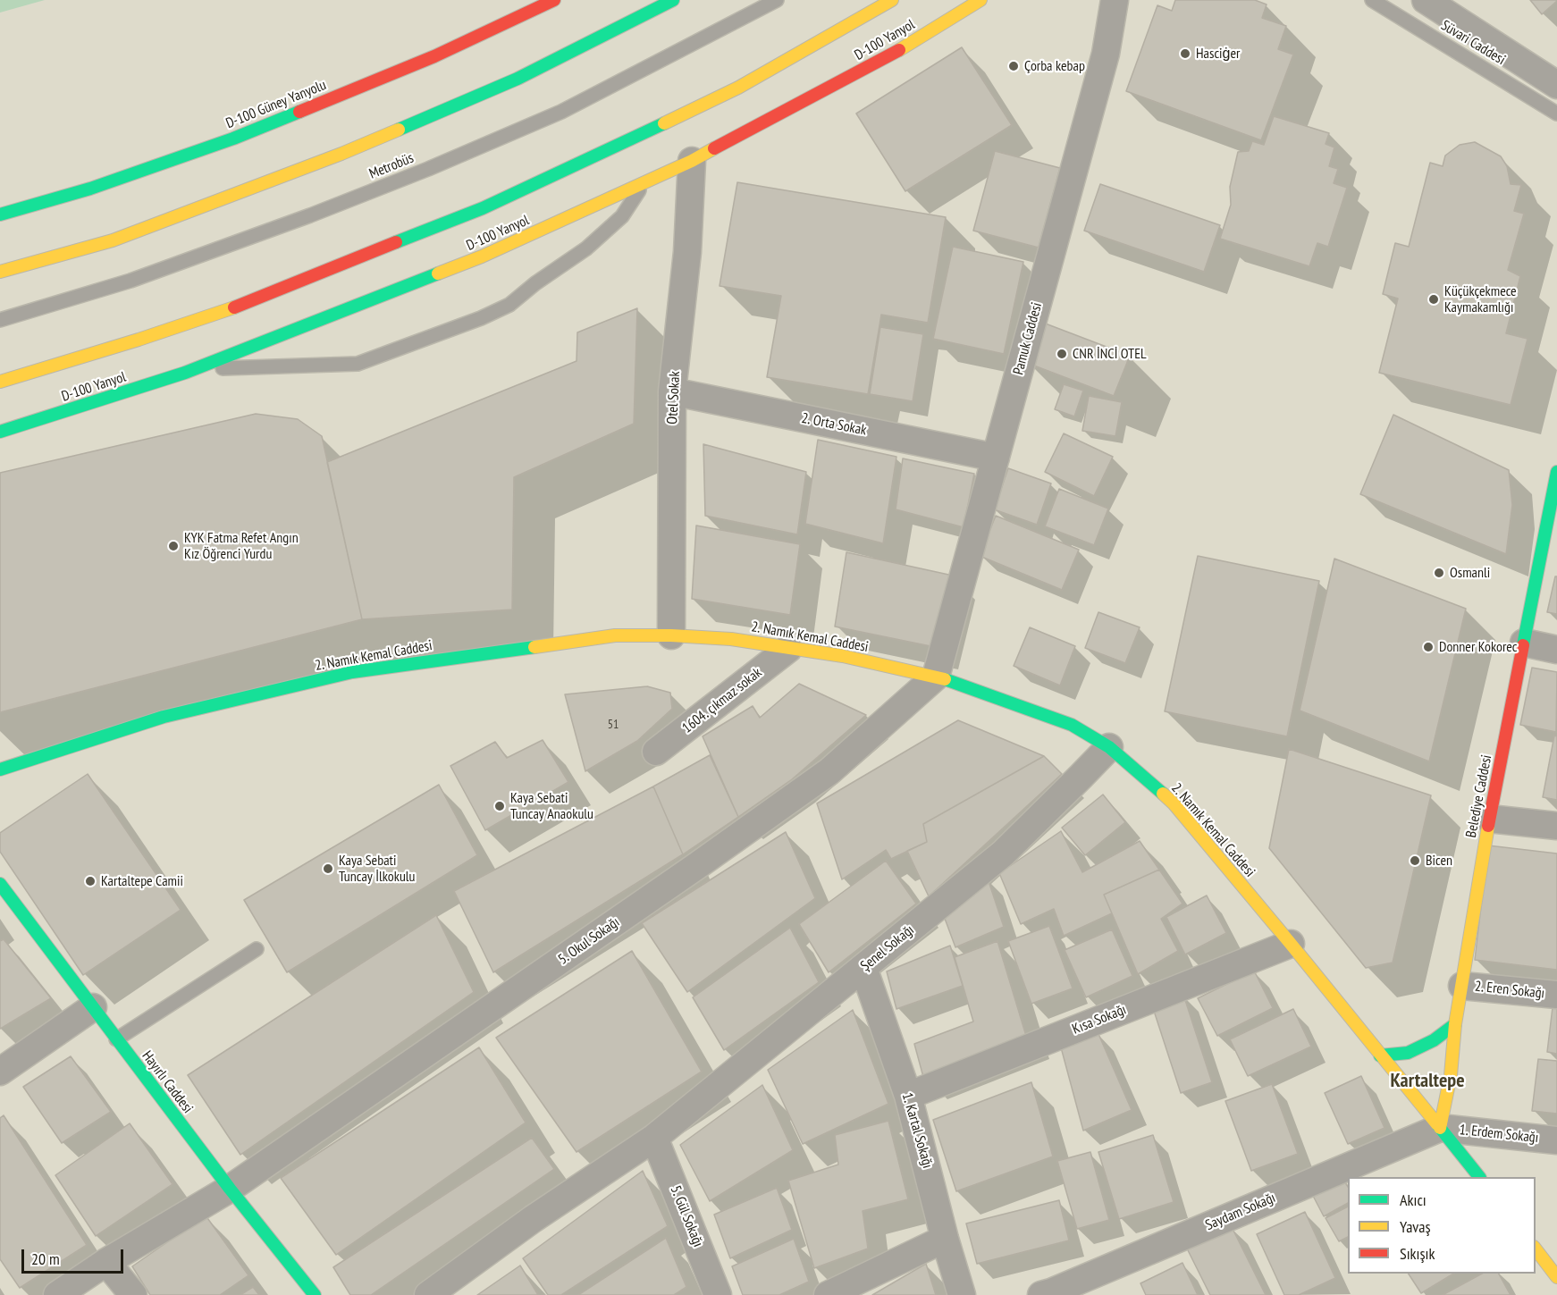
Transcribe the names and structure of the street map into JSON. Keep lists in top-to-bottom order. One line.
{"streets":{"main road":["D-100 Yanyol","D-100 Güney Yanyolu","2. Namık Kemal Caddesi","Belediye Caddesi","Hayırlı Caddesi"],"street":["Pamuk Caddesi","Otel Sokak","2. Orta Sokak","1604. çıkmaz sokak","5. Okul Sokağı","Şenel Sokağı","2. Eren Sokağı","Kısa Sokağı","1. Kartal Sokağı","1. Erdem Sokağı","Saydam Sokağı","5. Gül Sokağı"],"lane":["Süvari Caddesi","Metrobüs"]},"crossings":[["D-100 Yanyol","Otel Sokak"],["Pamuk Caddesi","2. Orta Sokak"],["Pamuk Caddesi","2. Namık Kemal Caddesi"],["Pamuk Caddesi","5. Okul Sokağı"],["Otel Sokak","2. Orta Sokak"],["Otel Sokak","2. Namık Kemal Caddesi"],["2. Namık Kemal Caddesi","1604. çıkmaz sokak"],["2. Namık Kemal Caddesi","Belediye Caddesi"],["2. Namık Kemal Caddesi","5. Okul Sokağı"],["2. Namık Kemal Caddesi","Şenel Sokağı"],["2. Namık Kemal Caddesi","Kısa Sokağı"],["2. Namık Kemal Caddesi","1. Erdem Sokağı"],["2. Namık Kemal Caddesi","Saydam Sokağı"],["Belediye Caddesi","2. Eren Sokağı"],["Belediye Caddesi","1. Erdem Sokağı"],["Belediye Caddesi","Saydam Sokağı"],["5. Okul Sokağı","Hayırlı Caddesi"],["Şenel Sokağı","1. Kartal Sokağı"],["Şenel Sokağı","5. Gül Sokağı"],["Kısa Sokağı","1. Kartal Sokağı"],["1. Erdem Sokağı","Saydam Sokağı"]],"districts":["Kartaltepe"],"places":["Hasciġer","Çorba kebap","Küçükçekmece Kaymakamlığı","CNR İNCİ OTEL","KYK Fatma Refet Angın Kız Öğrenci Yurdu","Osmanli","Donner Kokorec","Kaya Sebati Tuncay Anaokulu","Bicen","Kaya Sebati Tuncay İlkokulu","Kartaltepe Camii"],"house_numbers":["51"],"legend":["Akıcı","Yavaş","Sıkışık"],"scale_bar":"20 m"}
